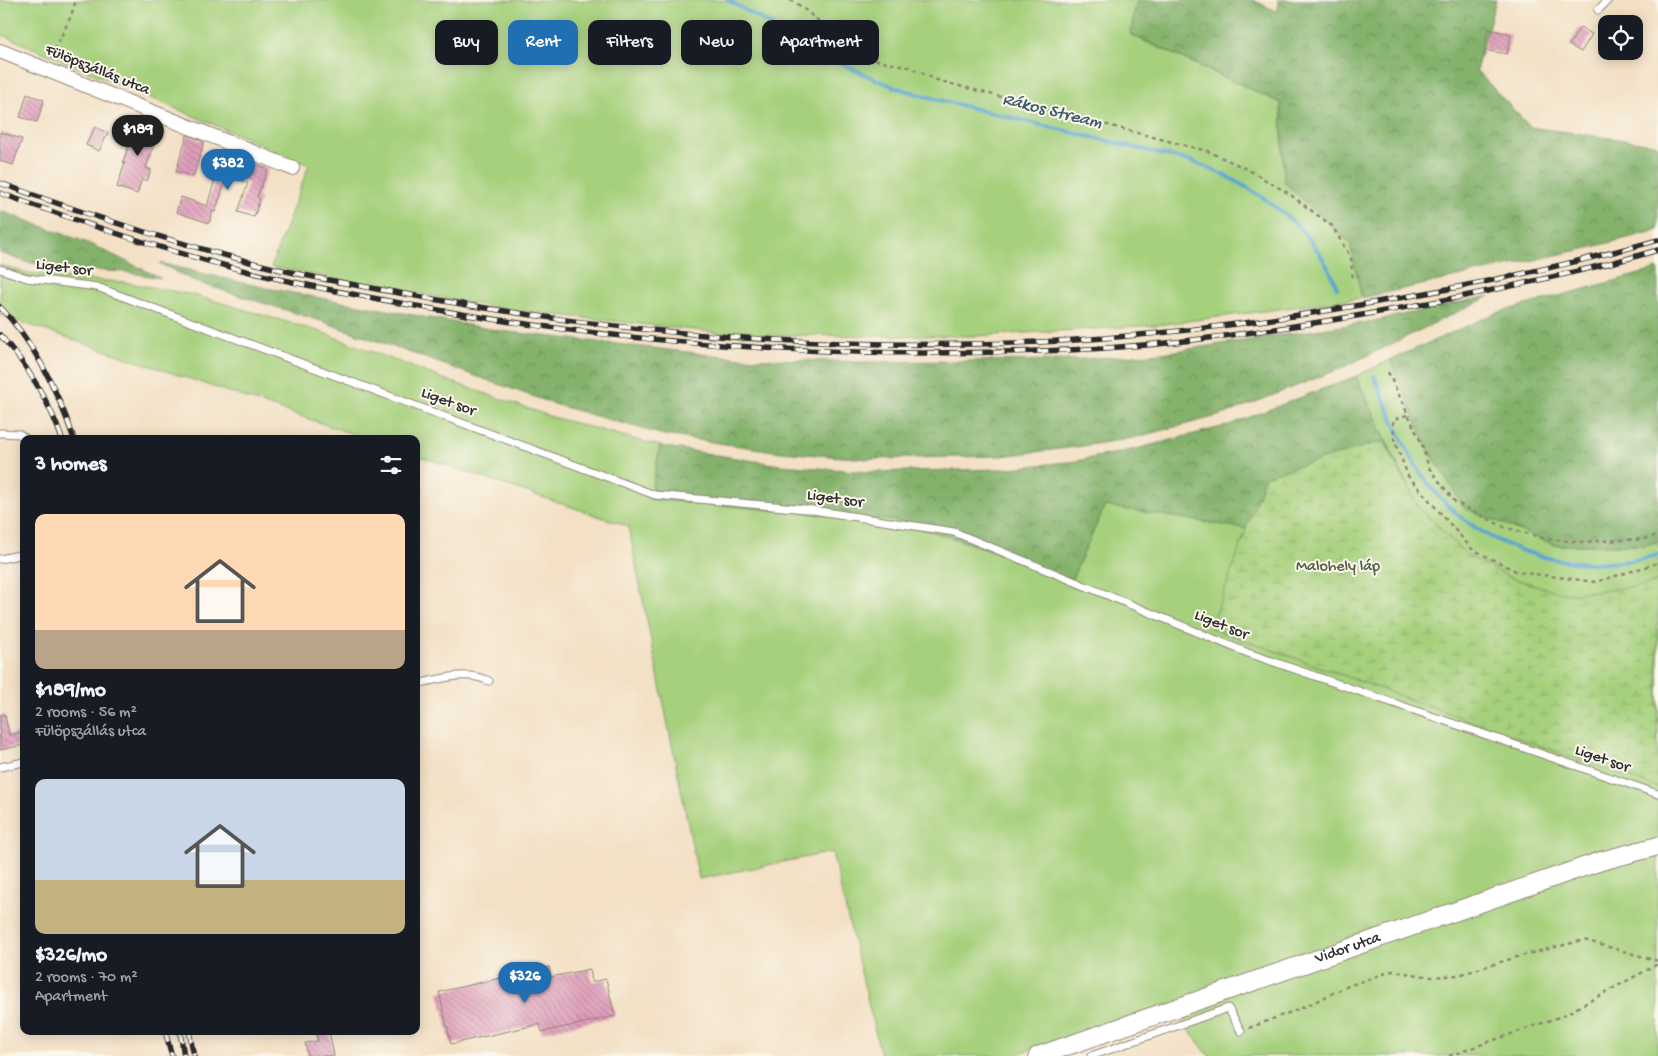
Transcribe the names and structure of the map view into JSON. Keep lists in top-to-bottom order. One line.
{"streets":{"street":["Fülöpszállás utca","Vidor utca"],"lane":["Liget sor"]},"water":["Rákos Stream"],"parks":["Malohely láp"],"page":{"chip":["Buy","Rent","Filters","New","Apartment"],"price":["$189","$382","$326"],"heading":"3 homes","list":[{"name":"$189/mo","note":"2 rooms · 56 m² · Fülöpszállás utca"},{"name":"$326/mo","note":"2 rooms · 70 m² · Apartment"}]}}
